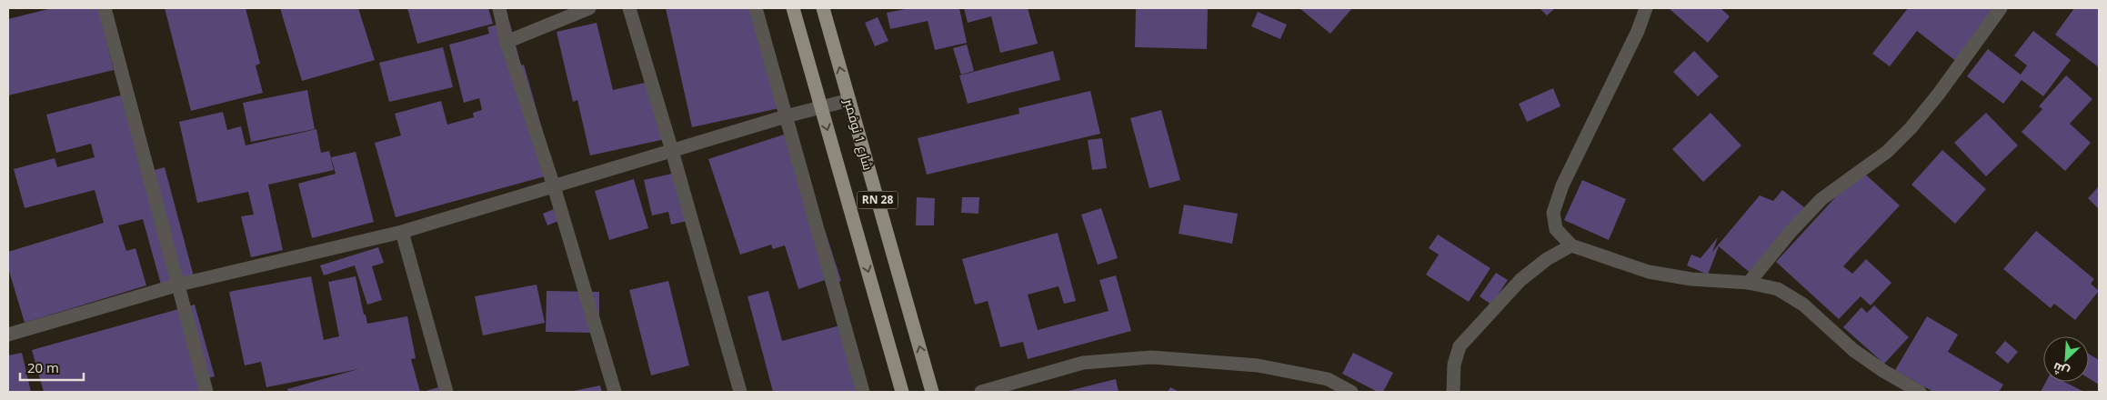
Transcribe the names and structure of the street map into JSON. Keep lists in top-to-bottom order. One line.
{"streets":{"main road":["شارع 1 نوفمبر","RN 28"]},"scale_bar":"20 m","north":"bottom left"}
